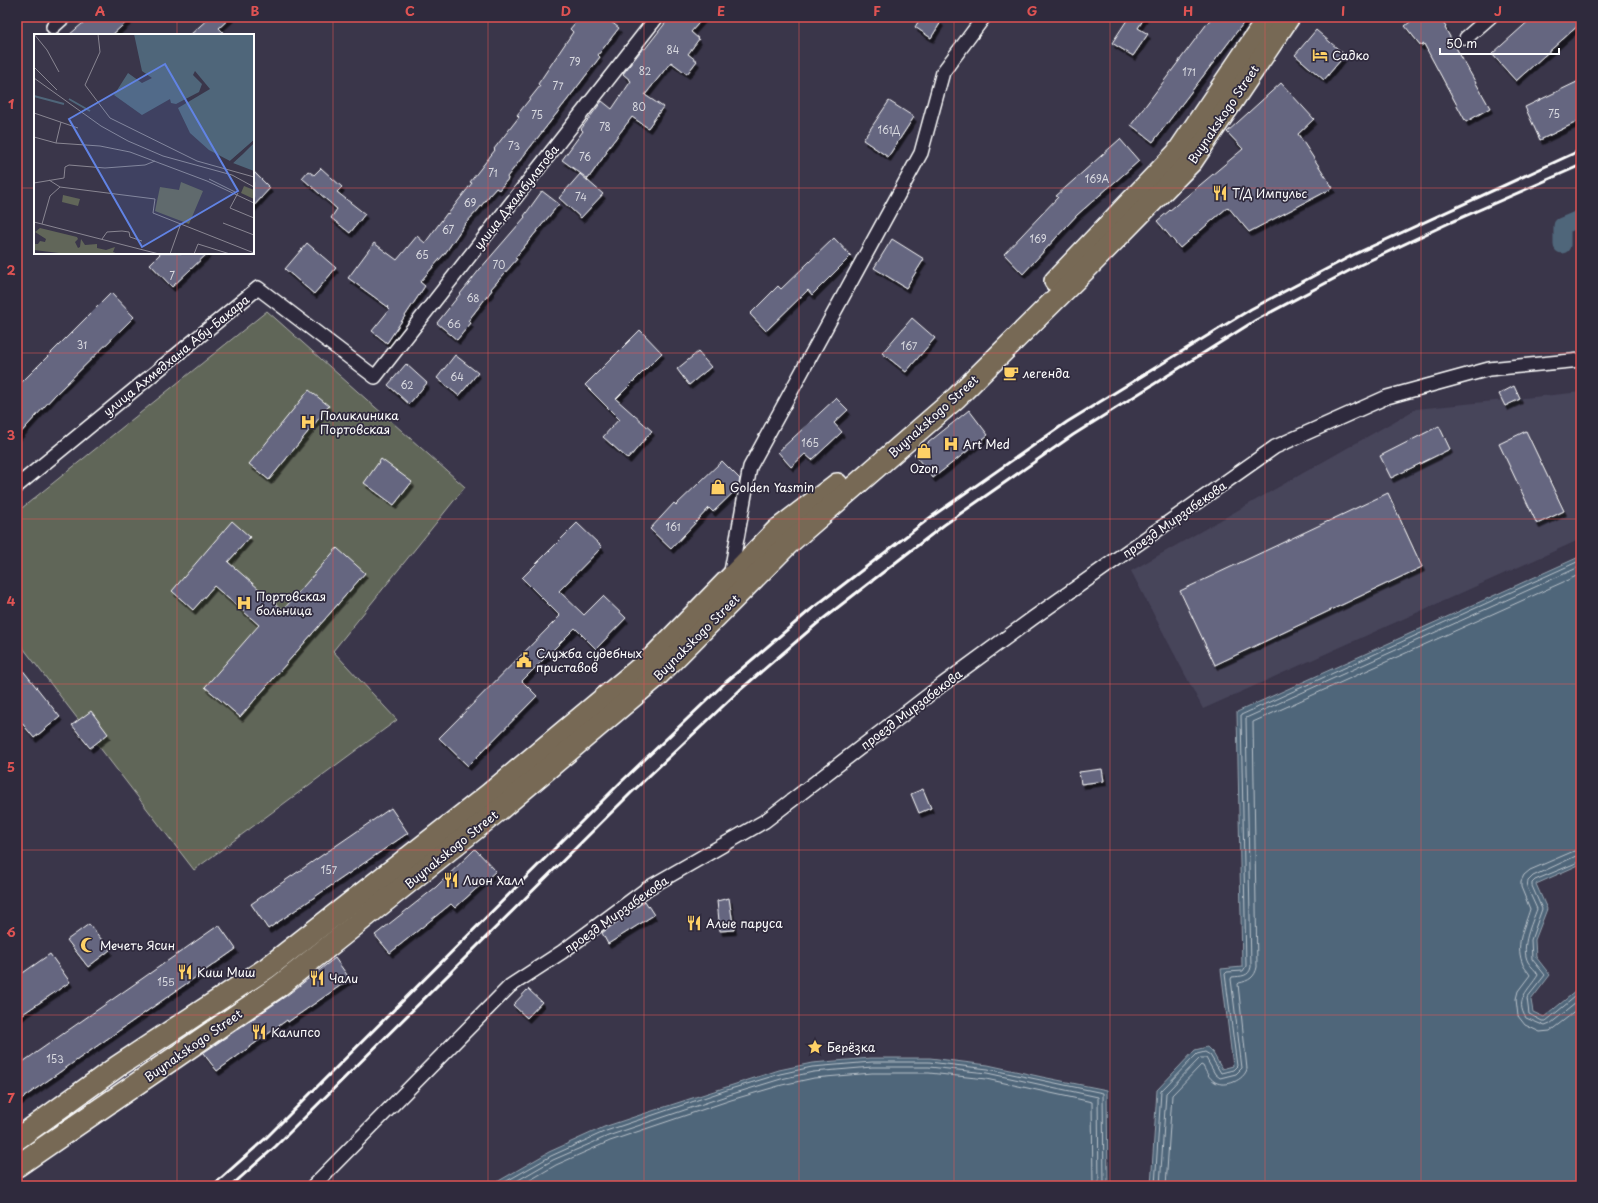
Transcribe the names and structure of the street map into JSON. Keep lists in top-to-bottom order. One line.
{"streets":{"main road":["Buynakskogo Street"],"street":["улица Джамбулатова","улица Ахмедхана Абу-Бакара","проезд Мирзабекова"]},"crossings":[["улица Джамбулатова","улица Ахмедхана Абу-Бакара"]],"places":{"hotel":["Садко"],"restaurant":["Т/Д Импульс","Лион Халл","Алые паруса","Киш Миш","Чали","Калипсо"],"cafe":["легенда"],"hospital":["Поликлиника Портовская","Art Med","Портовская больница"],"shop":["Ozon","Golden Yasmin"],"public building":["Служба судебных приставов"],"mosque":["Мечеть Ясин"],"place":["Берёзка"]},"house_numbers":["84","79","82","171","77","80","75","75","78","161Д","73","76","71","169А","74","69","67","169","65","70","7","68","66","31","167","64","62","165","161","157","155","153"],"scale_bar":"50 m","grid":{"columns":["A","B","C","D","E","F","G","H","I","J"],"rows":["1","2","3","4","5","6","7"]}}
